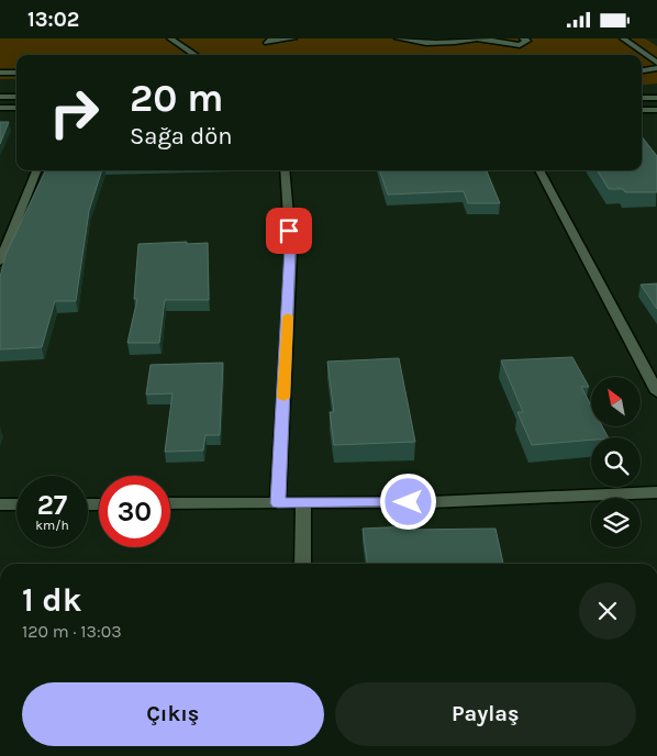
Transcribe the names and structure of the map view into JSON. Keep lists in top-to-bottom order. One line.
{"north":"top left","page":{"status":"13:02","turn":["20 m","Sağa dön"],"speed":"27 km/h","limit":"30","heading":["1 dk","120 m · 13:03"],"buttons":["Çıkış","Paylaş"]}}
